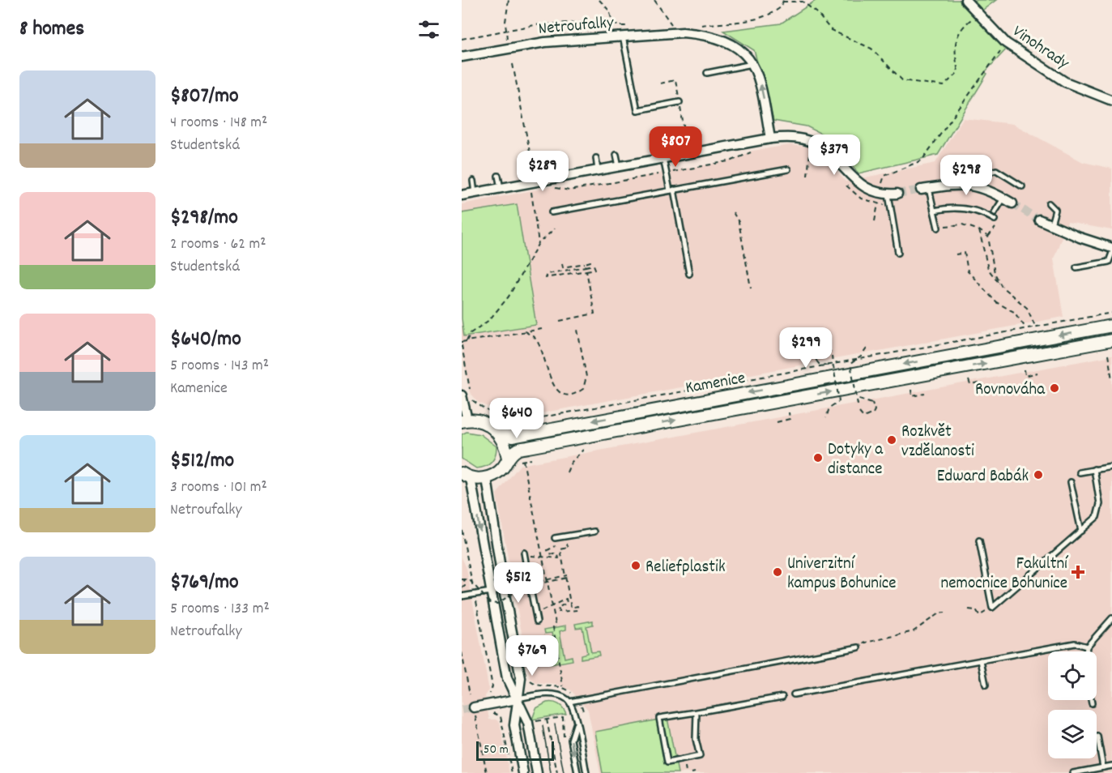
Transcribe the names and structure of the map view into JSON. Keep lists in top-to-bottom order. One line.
{"streets":{"street":["Netroufalky","Vinohrady","Kamenice"]},"places":{"other":["Rovnováha","Rozkvět vzdělanosti","Dotyky a distance","Edward Babák","Reliefplastik","Univerzitní kampus Bohunice"],"health":["Fakultní nemocnice Bohunice"]},"scale_bar":"50 m","page":{"heading":"8 homes","list":[{"name":"$807/mo","note":"4 rooms · 148 m² · Studentská"},{"name":"$298/mo","note":"2 rooms · 62 m² · Studentská"},{"name":"$640/mo","note":"5 rooms · 143 m² · Kamenice"},{"name":"$512/mo","note":"3 rooms · 101 m² · Netroufalky"},{"name":"$769/mo","note":"5 rooms · 133 m² · Netroufalky"}],"price":["$807","$379","$289","$298","$299","$640","$512","$769"],"scale":"50 m"}}
